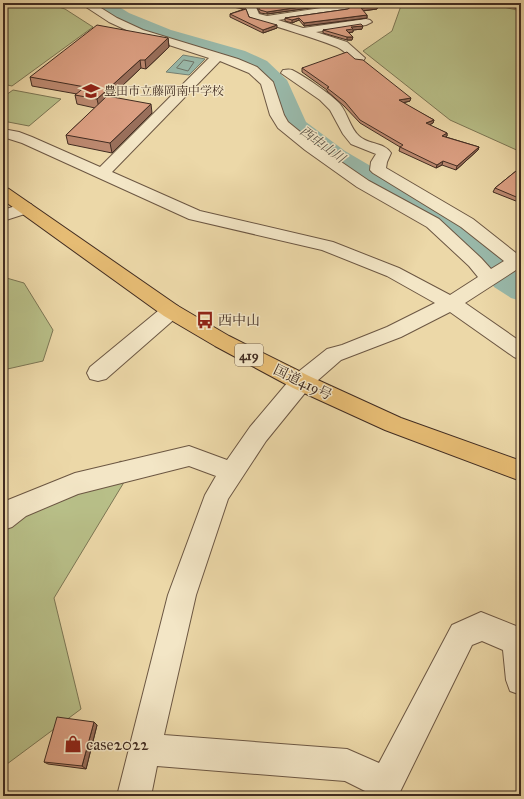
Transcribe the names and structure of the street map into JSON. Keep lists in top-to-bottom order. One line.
{"streets":{"highway":["419","国道419号"]},"water":["西中山川"],"places":{"school or university":["豊田市立藤岡南中学校"],"bus stop":["西中山"],"shop":["case2022"]}}
